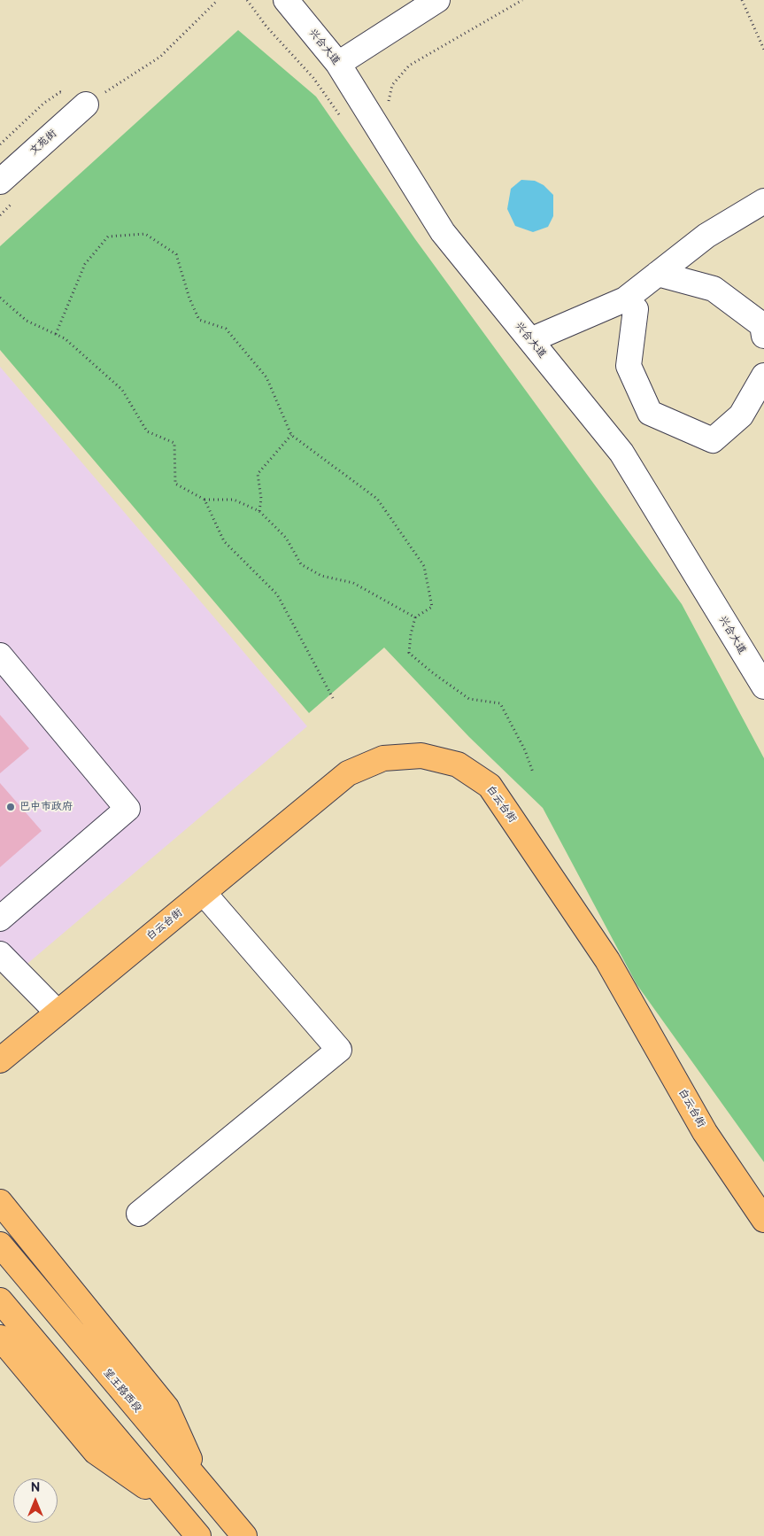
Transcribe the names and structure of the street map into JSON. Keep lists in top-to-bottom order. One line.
{"streets":{"main road":["白云台街","望王路西段"],"street":["兴合大道","文苑街"]},"places":["巴中市政府"],"north":"top"}
